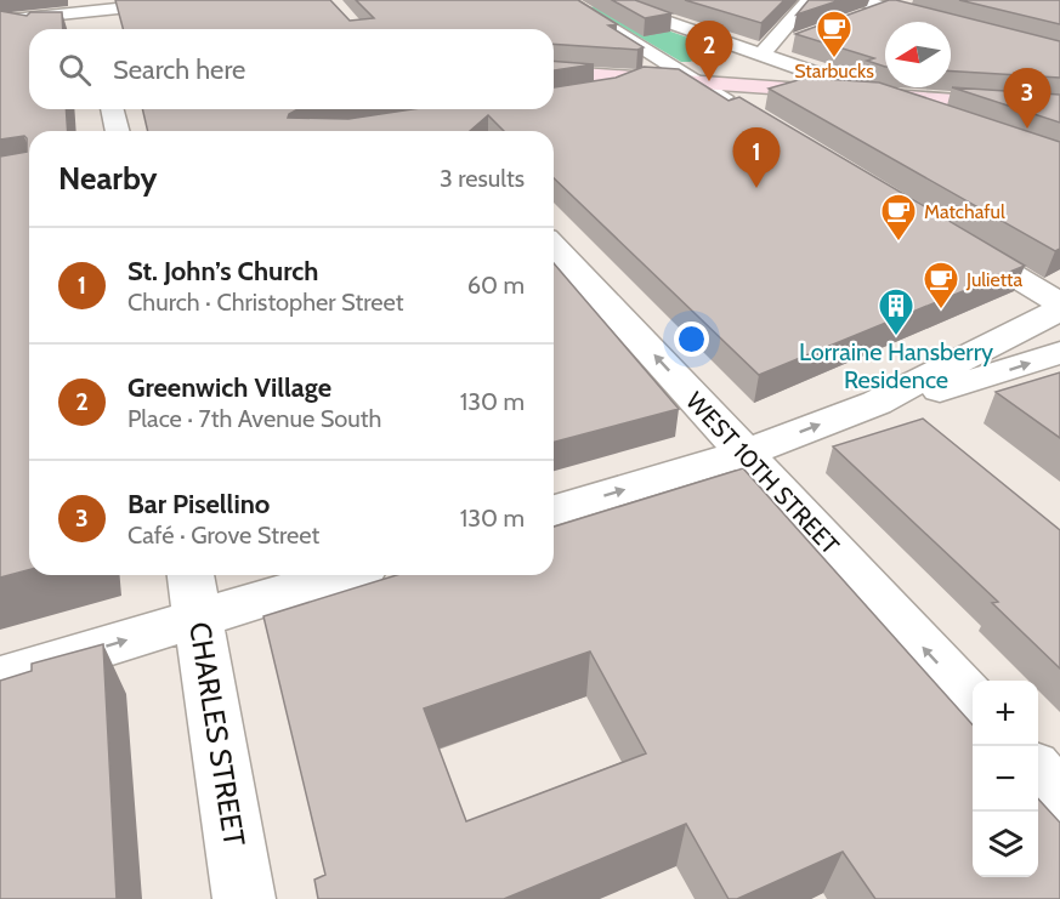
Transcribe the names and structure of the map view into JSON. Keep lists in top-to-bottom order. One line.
{"streets":{"street":["WEST 10TH STREET","CHARLES STREET"]},"one_way":["WEST 10TH STREET"],"places":{"cafe":["Starbucks","Matchaful","Julietta"],"building":["Lorraine Hansberry Residence"]},"north":"left","page":{"pins":["2","3","1"],"search":"Search here","heading":["Nearby","3 results"],"list":[{"mark":"1","name":"St. John’s Church","note":"Church · Christopher Street","value":"60 m"},{"mark":"2","name":"Greenwich Village","note":"Place · 7th Avenue South","value":"130 m"},{"mark":"3","name":"Bar Pisellino","note":"Café · Grove Street","value":"130 m"}],"map_buttons":["+","−"]}}
